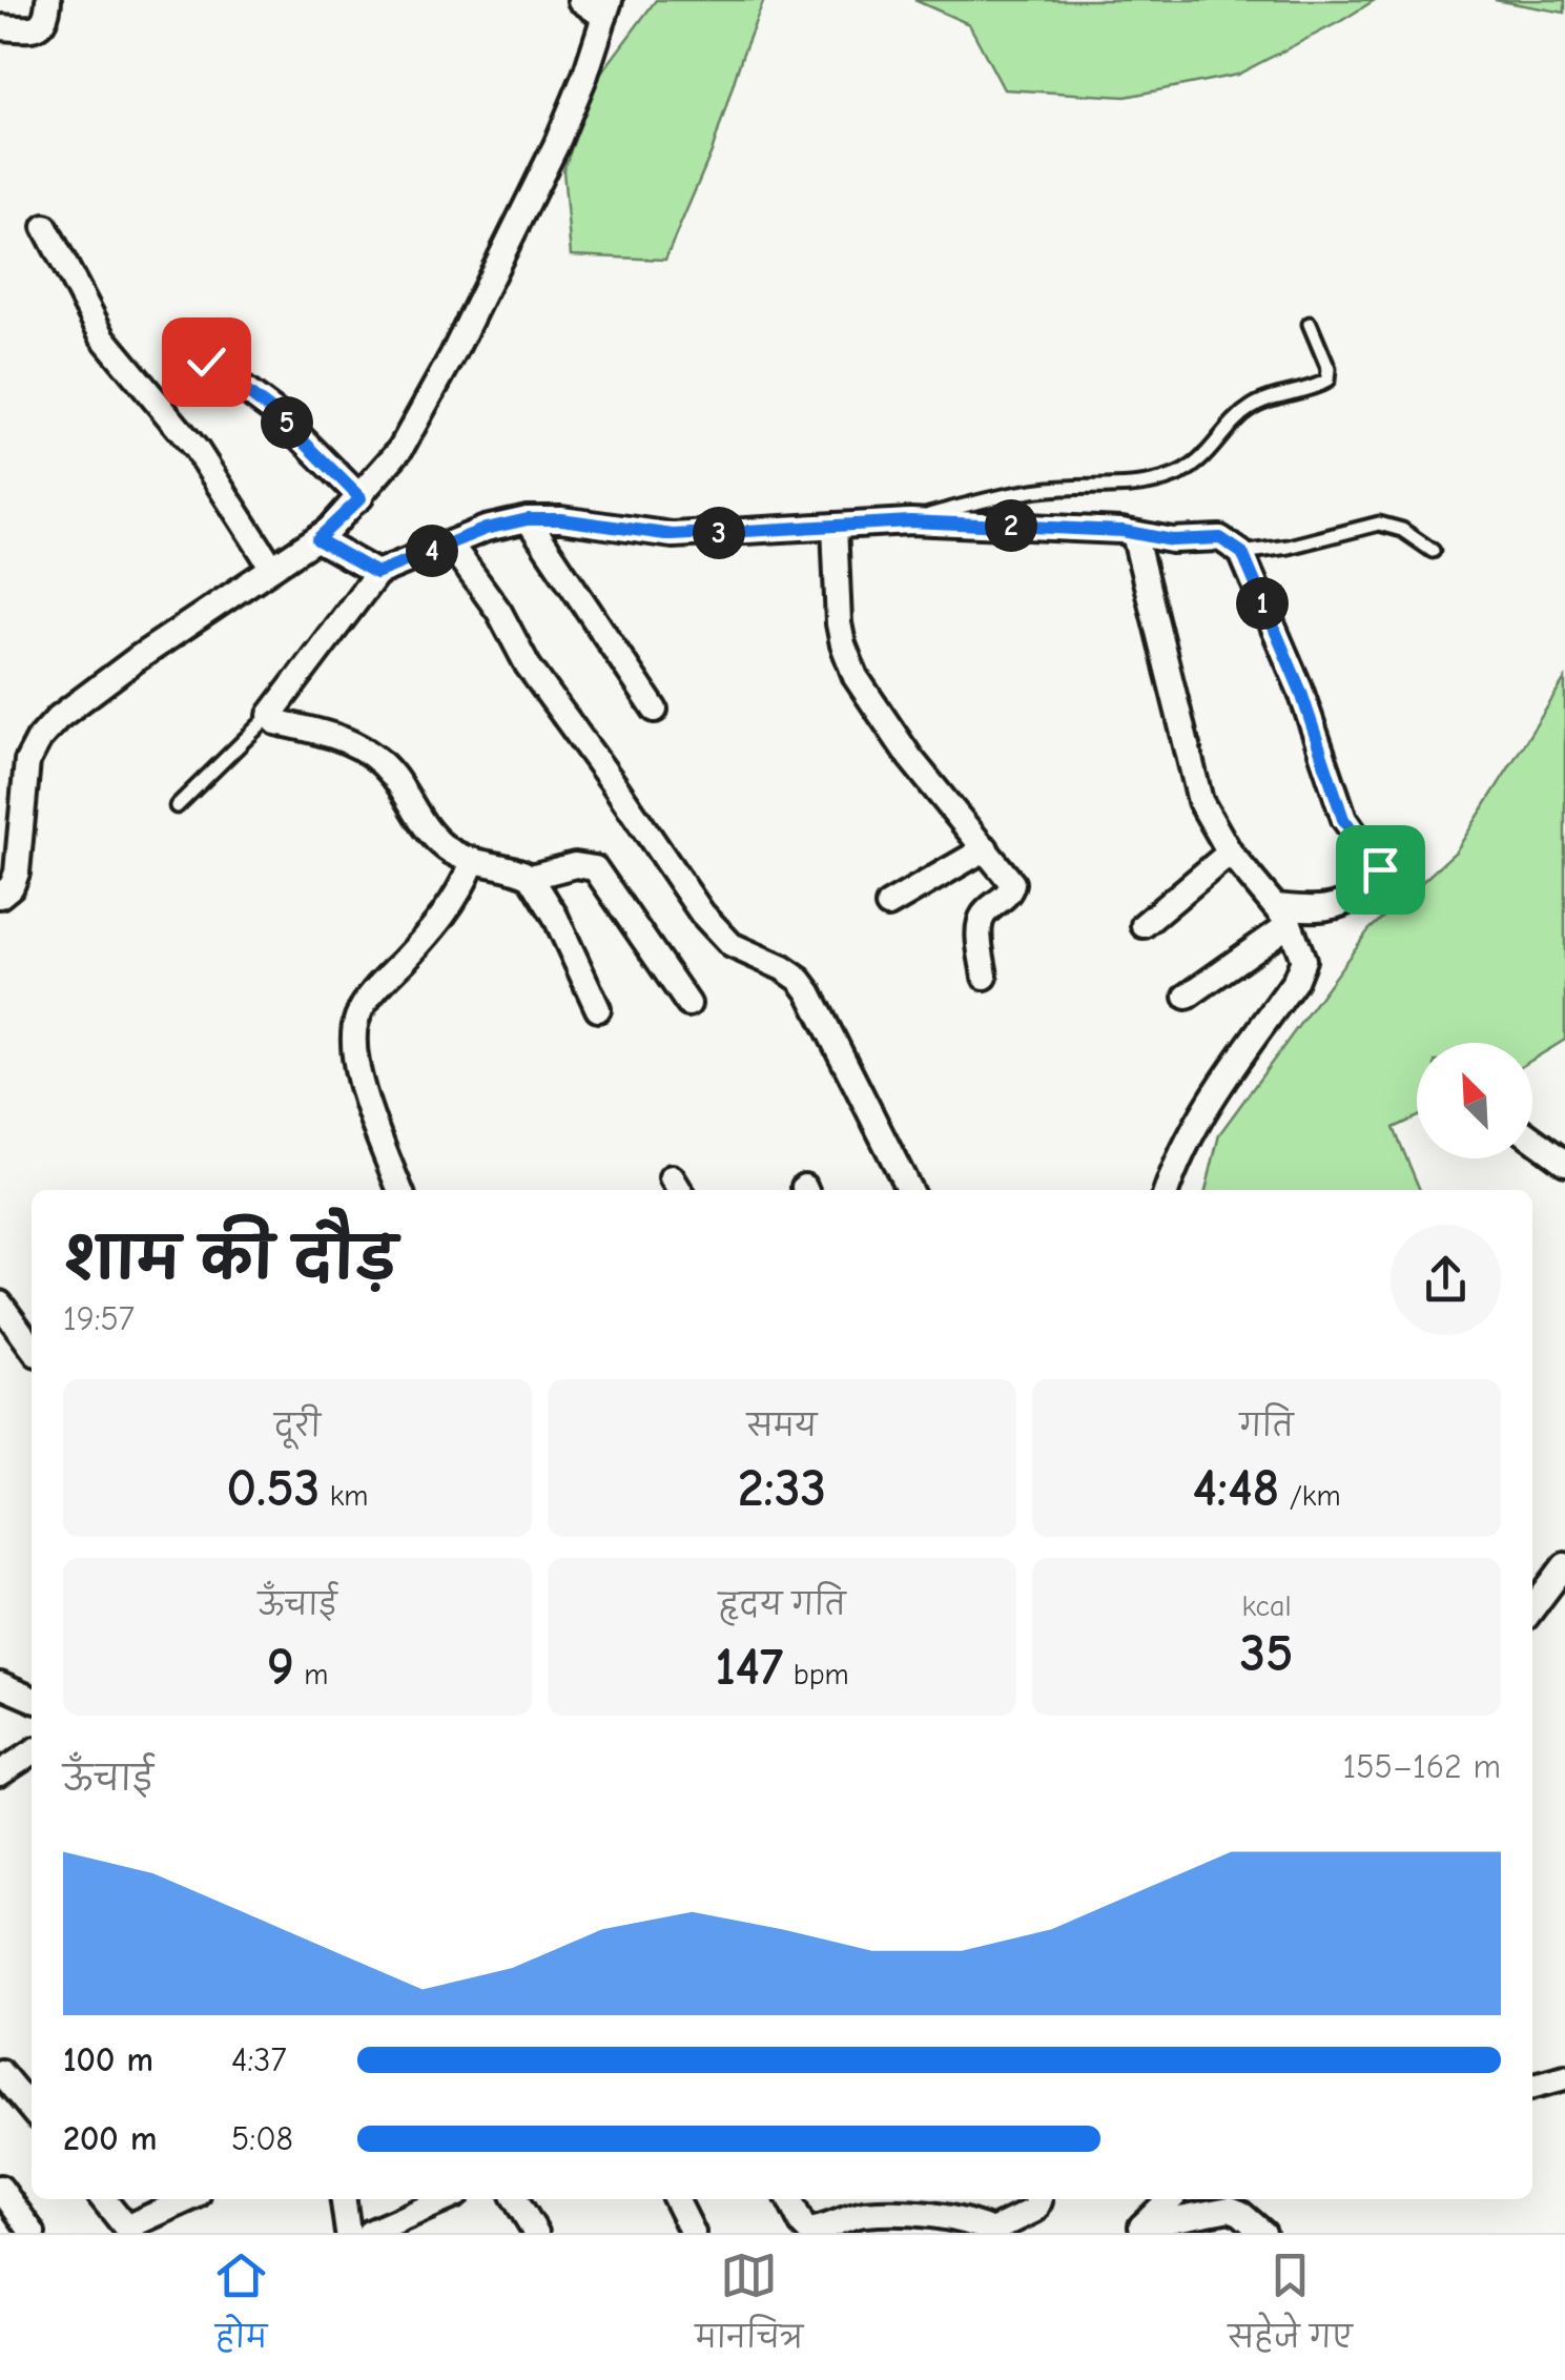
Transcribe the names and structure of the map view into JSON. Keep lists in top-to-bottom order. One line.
{"north":"top left","page":{"pins":["5","2","3","4","1"],"heading":["शाम की दौड़","19:57"],"stats":[["दूरी","0.53 km"],["समय","2:33"],["गति","4:48 /km"],["ऊँचाई","9 m"],["हृदय गति","147 bpm"],["kcal","35"]],"chart":["ऊँचाई","155–162 m"],"list":[{"name":"100 m","note":"4:37"},{"name":"200 m","note":"5:08"}],"tabs":["होम","मानचित्र","सहेजे गए"]}}
